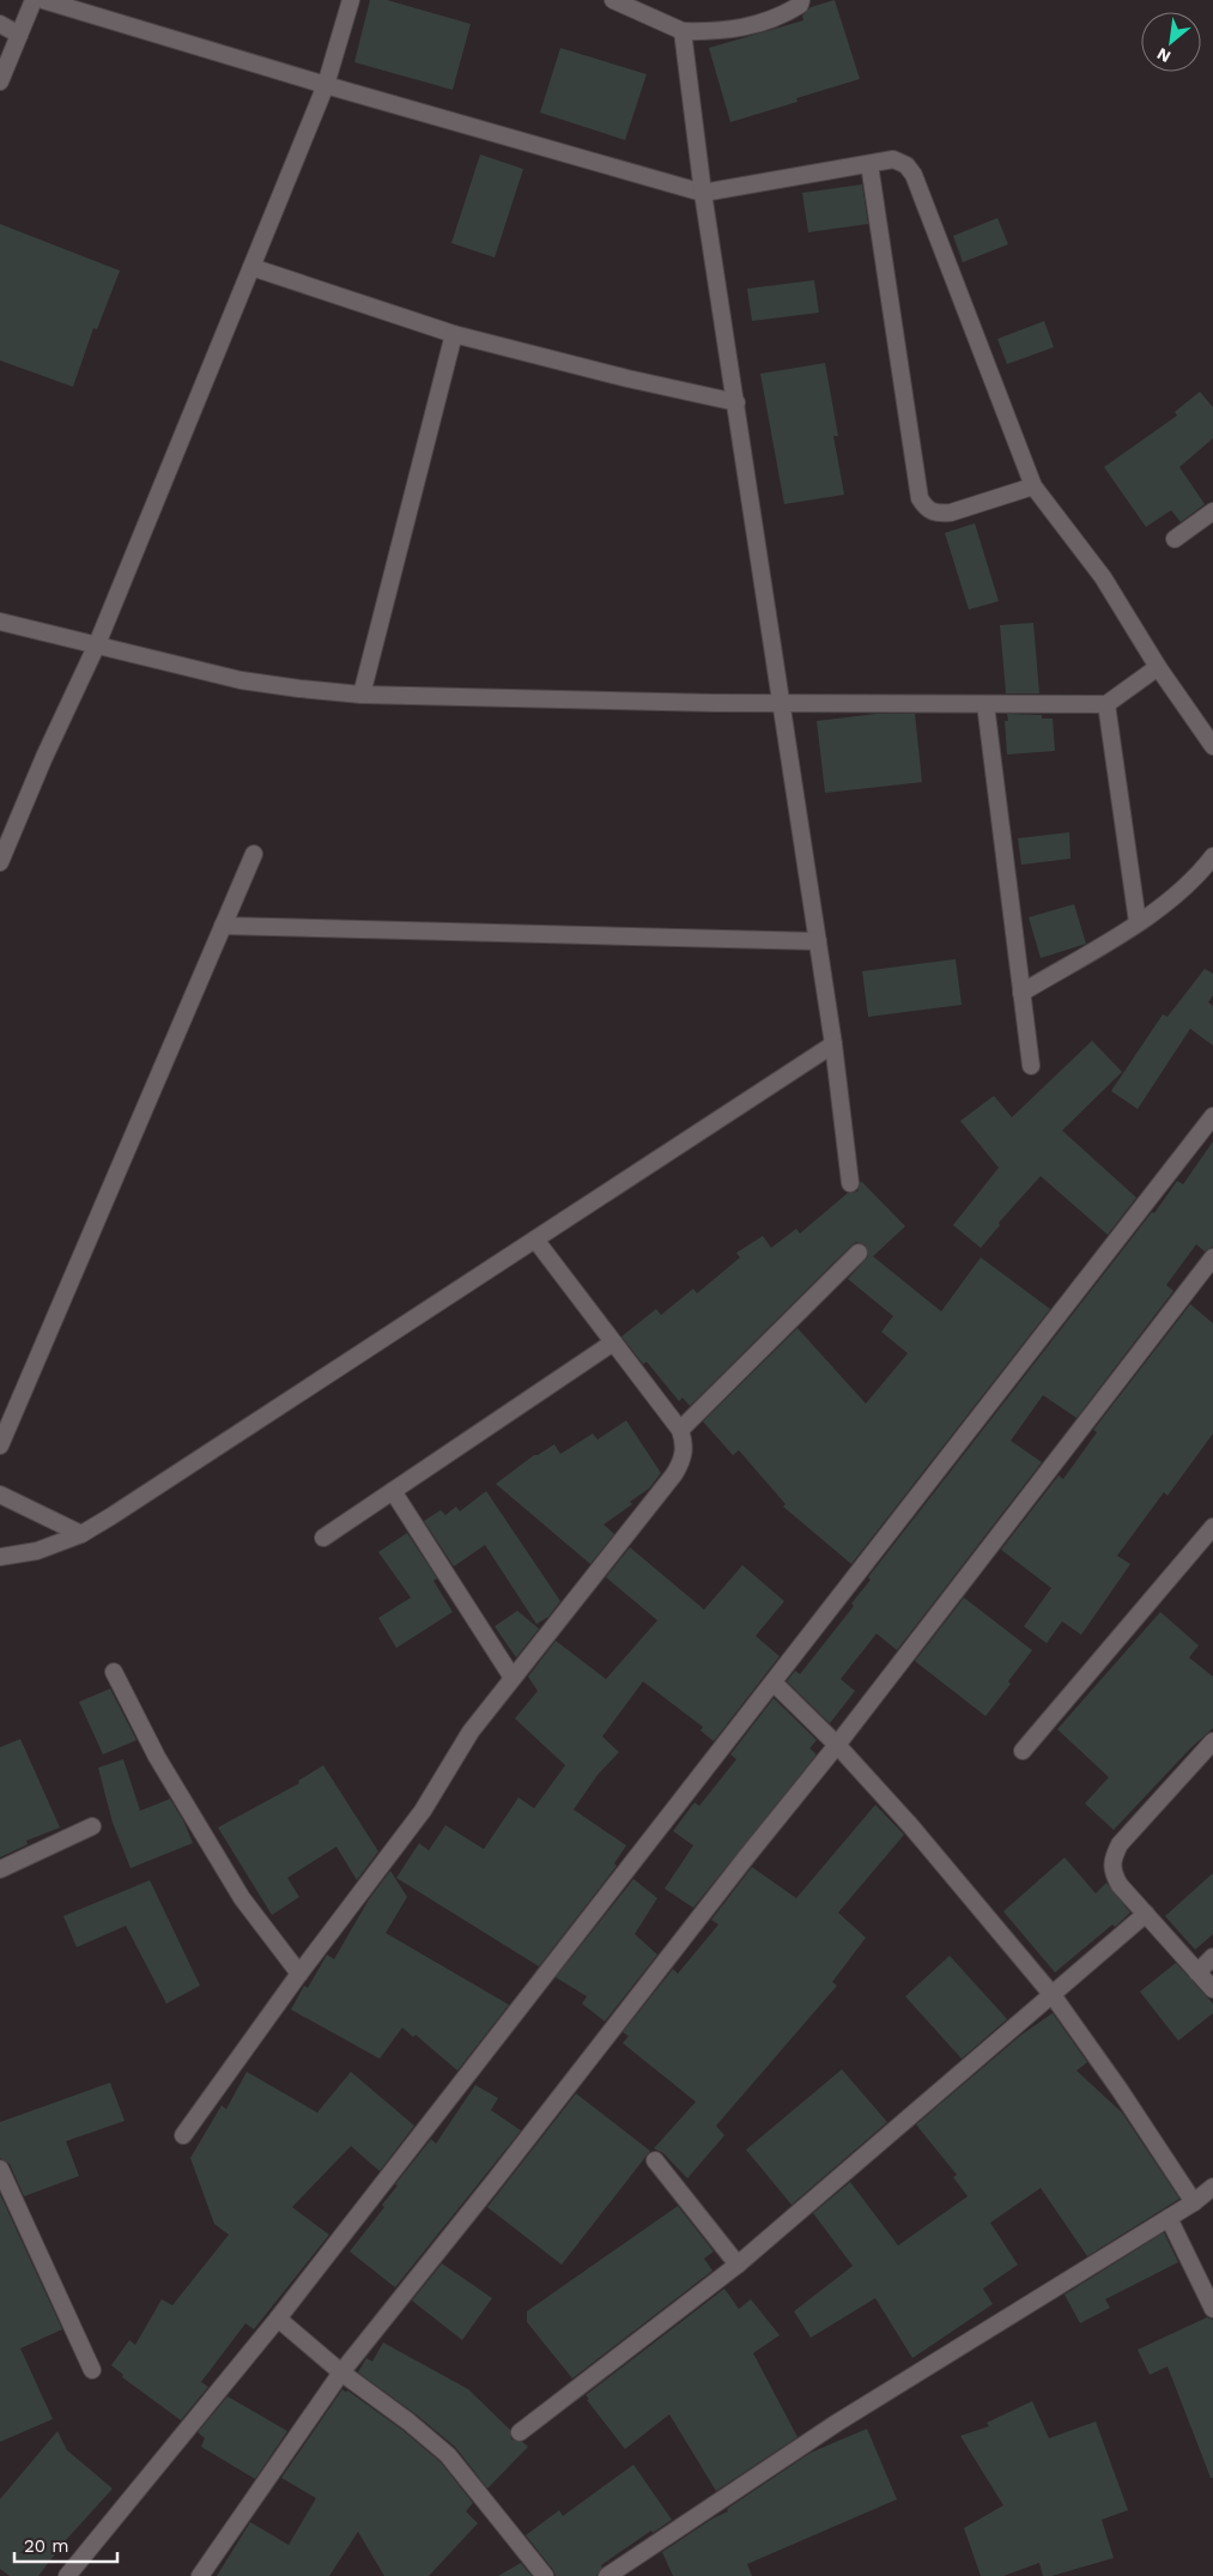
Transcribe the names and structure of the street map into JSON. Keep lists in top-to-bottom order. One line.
{"scale_bar":"20 m","north":"bottom left"}
